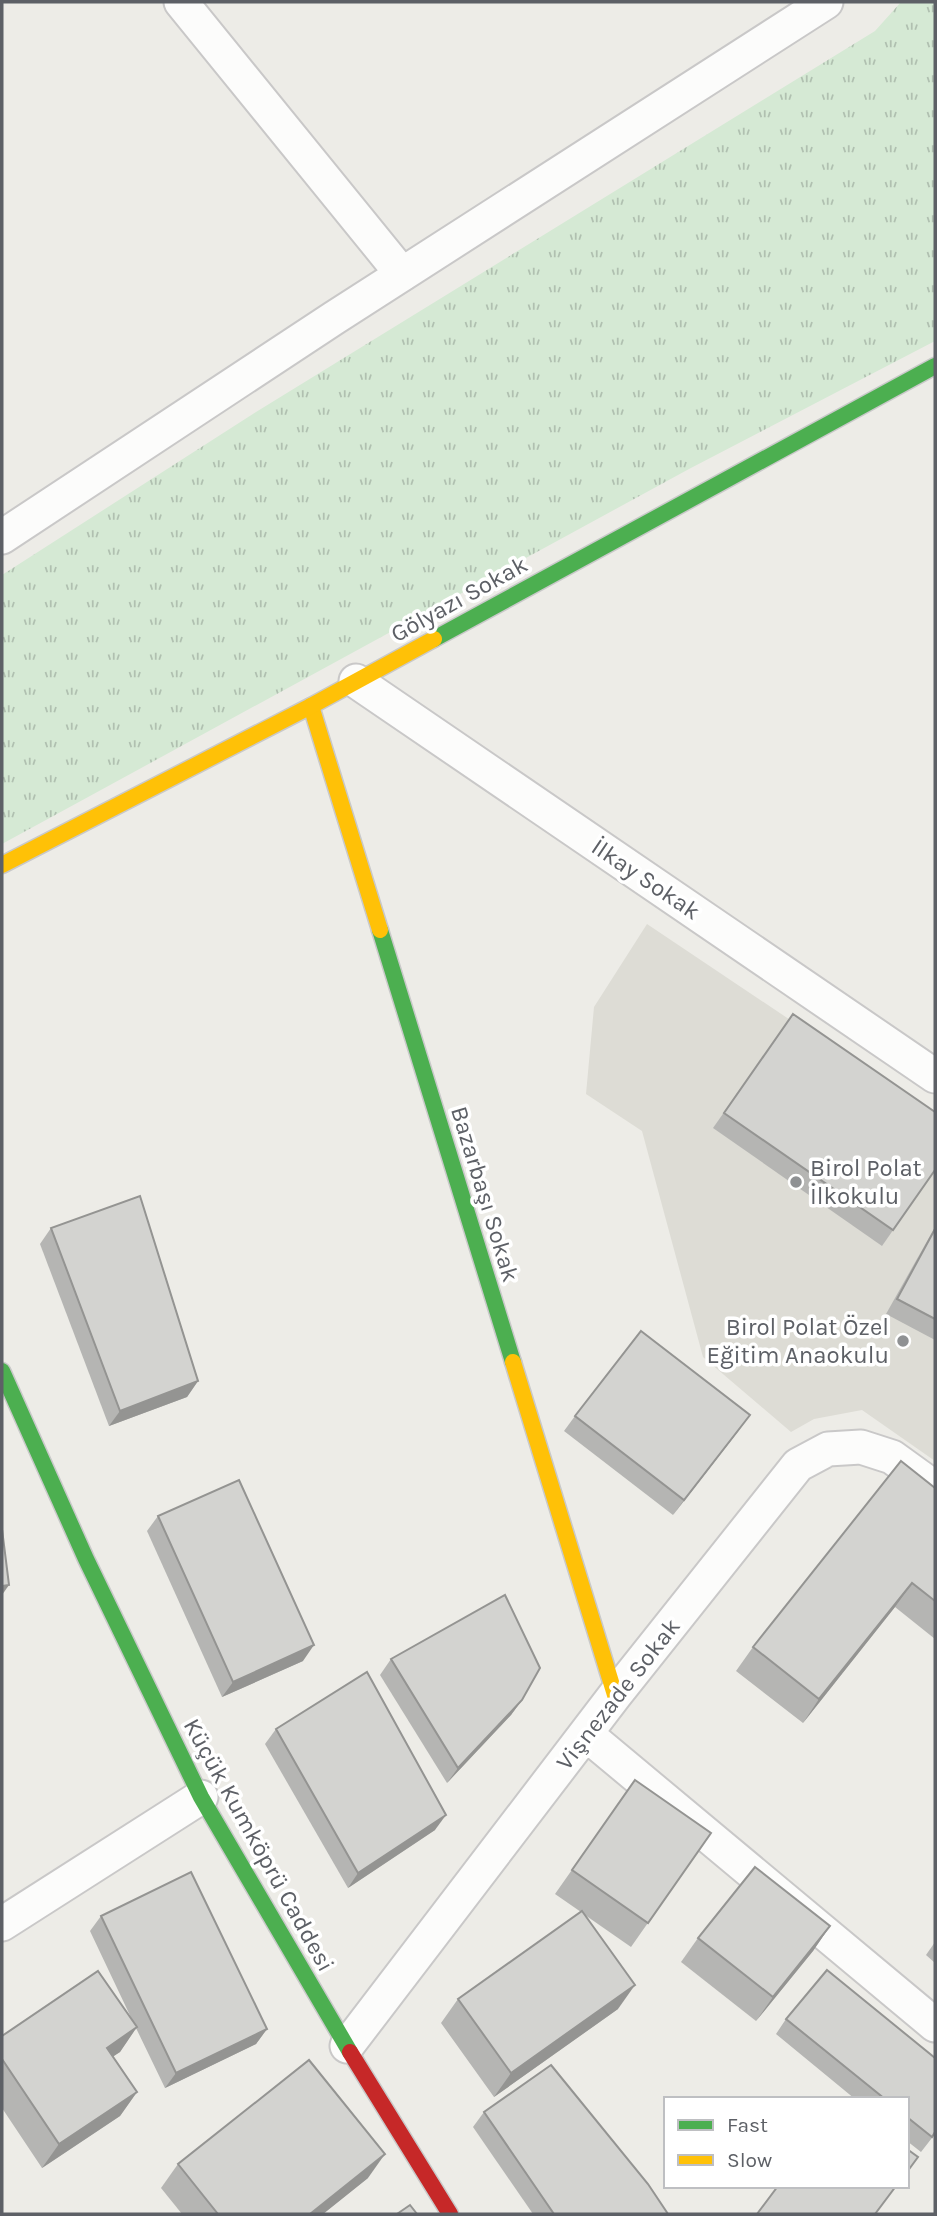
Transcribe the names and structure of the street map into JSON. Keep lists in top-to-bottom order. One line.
{"streets":{"street":["Gölyazı Sokak","İlkay Sokak","Bazarbaşı Sokak","Vişnezade Sokak","Küçük Kumköprü Caddesi"]},"crossings":[["Gölyazı Sokak","İlkay Sokak"],["Gölyazı Sokak","Bazarbaşı Sokak"],["Bazarbaşı Sokak","Vişnezade Sokak"],["Vişnezade Sokak","Küçük Kumköprü Caddesi"]],"places":["Birol Polat İlkokulu","Birol Polat Özel Eğitim Anaokulu"],"legend":["Fast","Slow"]}
